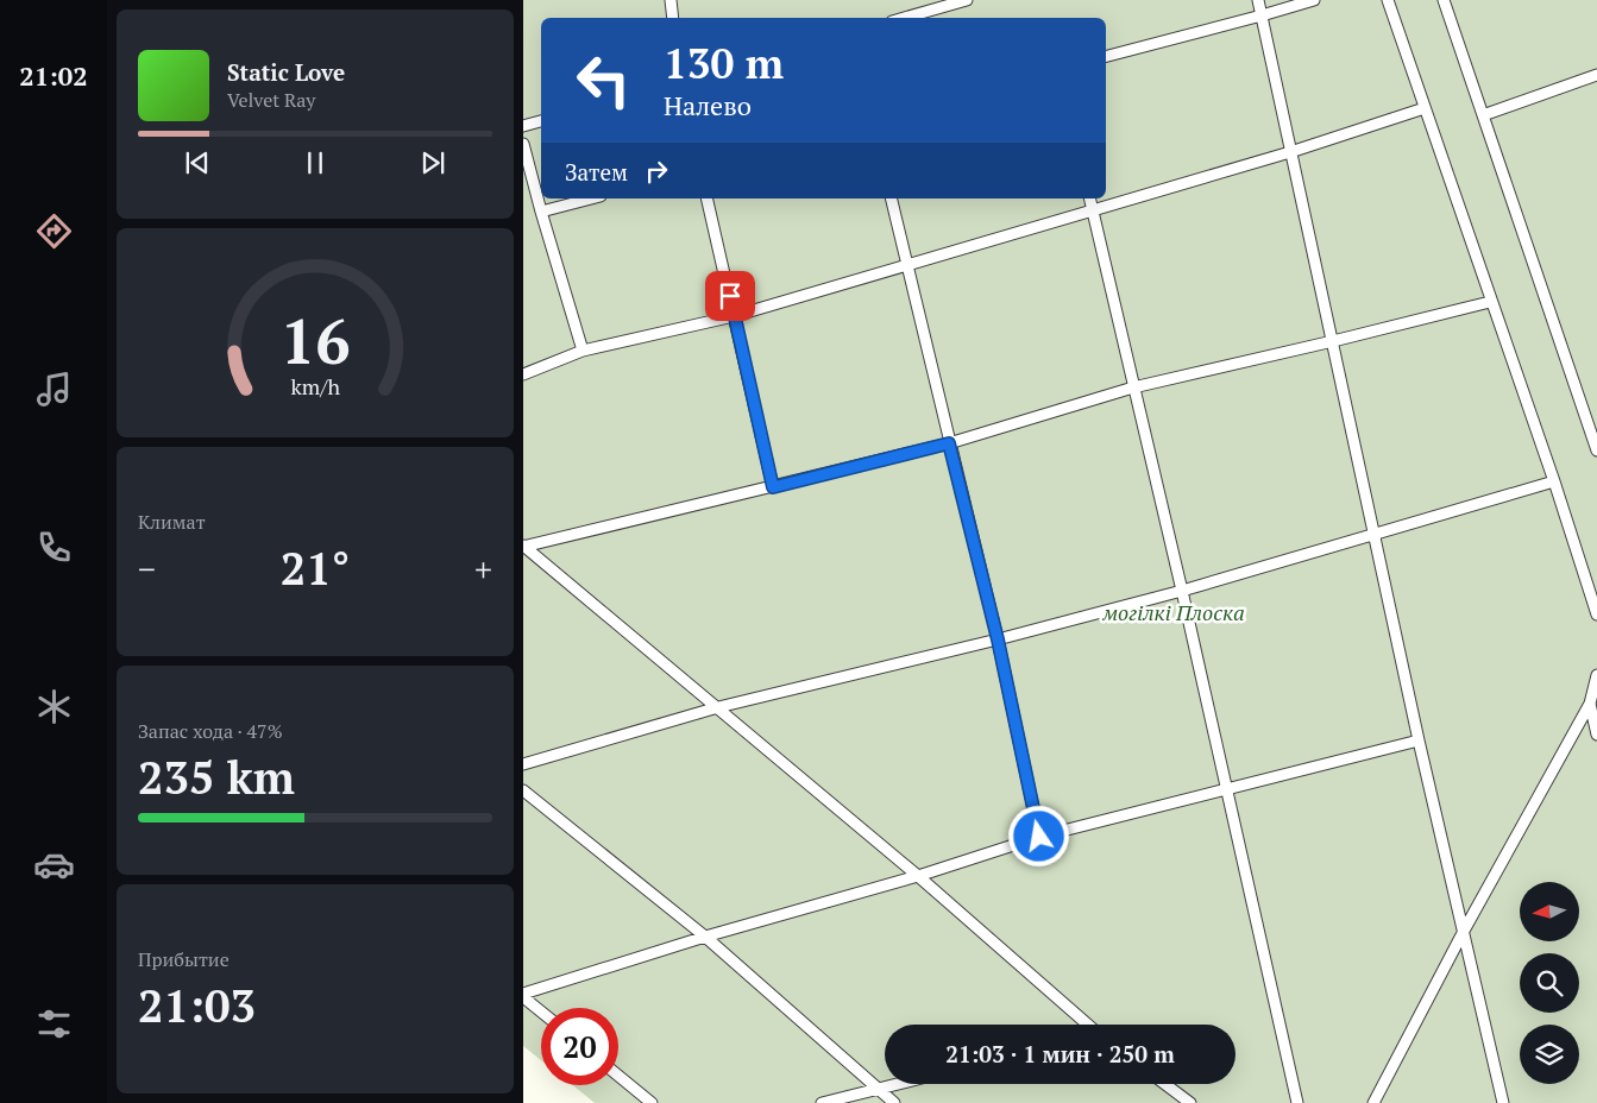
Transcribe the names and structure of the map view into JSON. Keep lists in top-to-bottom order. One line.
{"parks":["могілкі Плоска"],"north":"left","page":{"tabs":"21:02","turn":["130 m","Налево"],"song":["Static Love","Velvet Ray"],"then":"Затем","tile":["Климат",["Запас хода · 47%","235 km"],["Прибытие","21:03"]],"heat":["−","21°","+"],"limit":"20","trip":"21:03 · 1 мин · 250 m","gauge":["16","km/h"]}}
